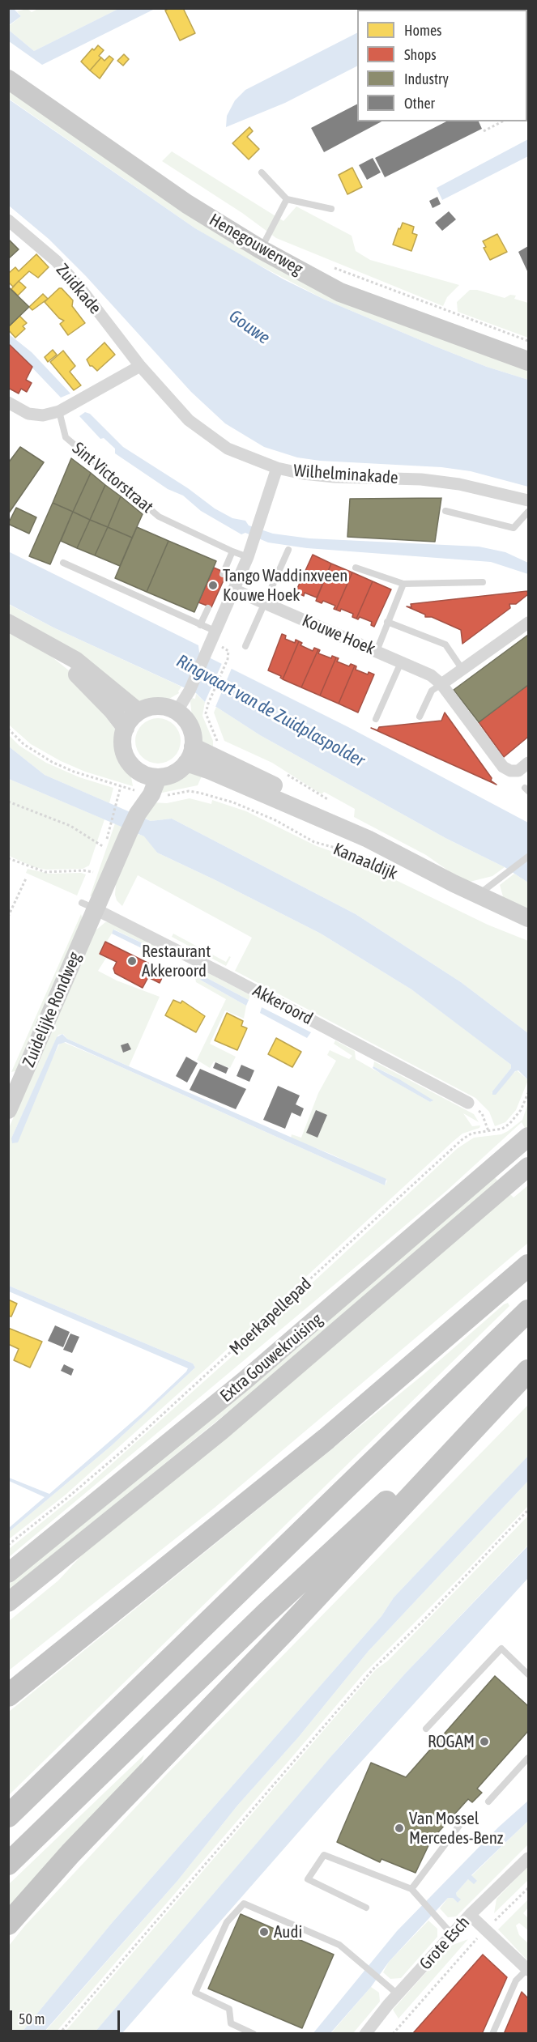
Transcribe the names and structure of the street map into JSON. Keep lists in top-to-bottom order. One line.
{"streets":{"main road":["Henegouwerweg","Kanaaldijk","Zuidelijke Rondweg","Extra Gouwekruising"],"street":["Zuidkade","Wilhelminakade","Kouwe Hoek","Akkeroord","Grote Esch"],"lane":["Sint Victorstraat"],"path":["Moerkapellepad"]},"crossings":[["Zuidkade","Wilhelminakade"],["Kanaaldijk","Zuidelijke Rondweg"],["Akkeroord","Zuidelijke Rondweg"]],"water":["Gouwe","Ringvaart van de Zuidplaspolder"],"places":["Tango Waddinxveen Kouwe Hoek","Restaurant Akkeroord","ROGAM","Van Mossel Mercedes-Benz","Audi"],"legend":["Homes","Shops","Industry","Other"],"scale_bar":"50 m"}
